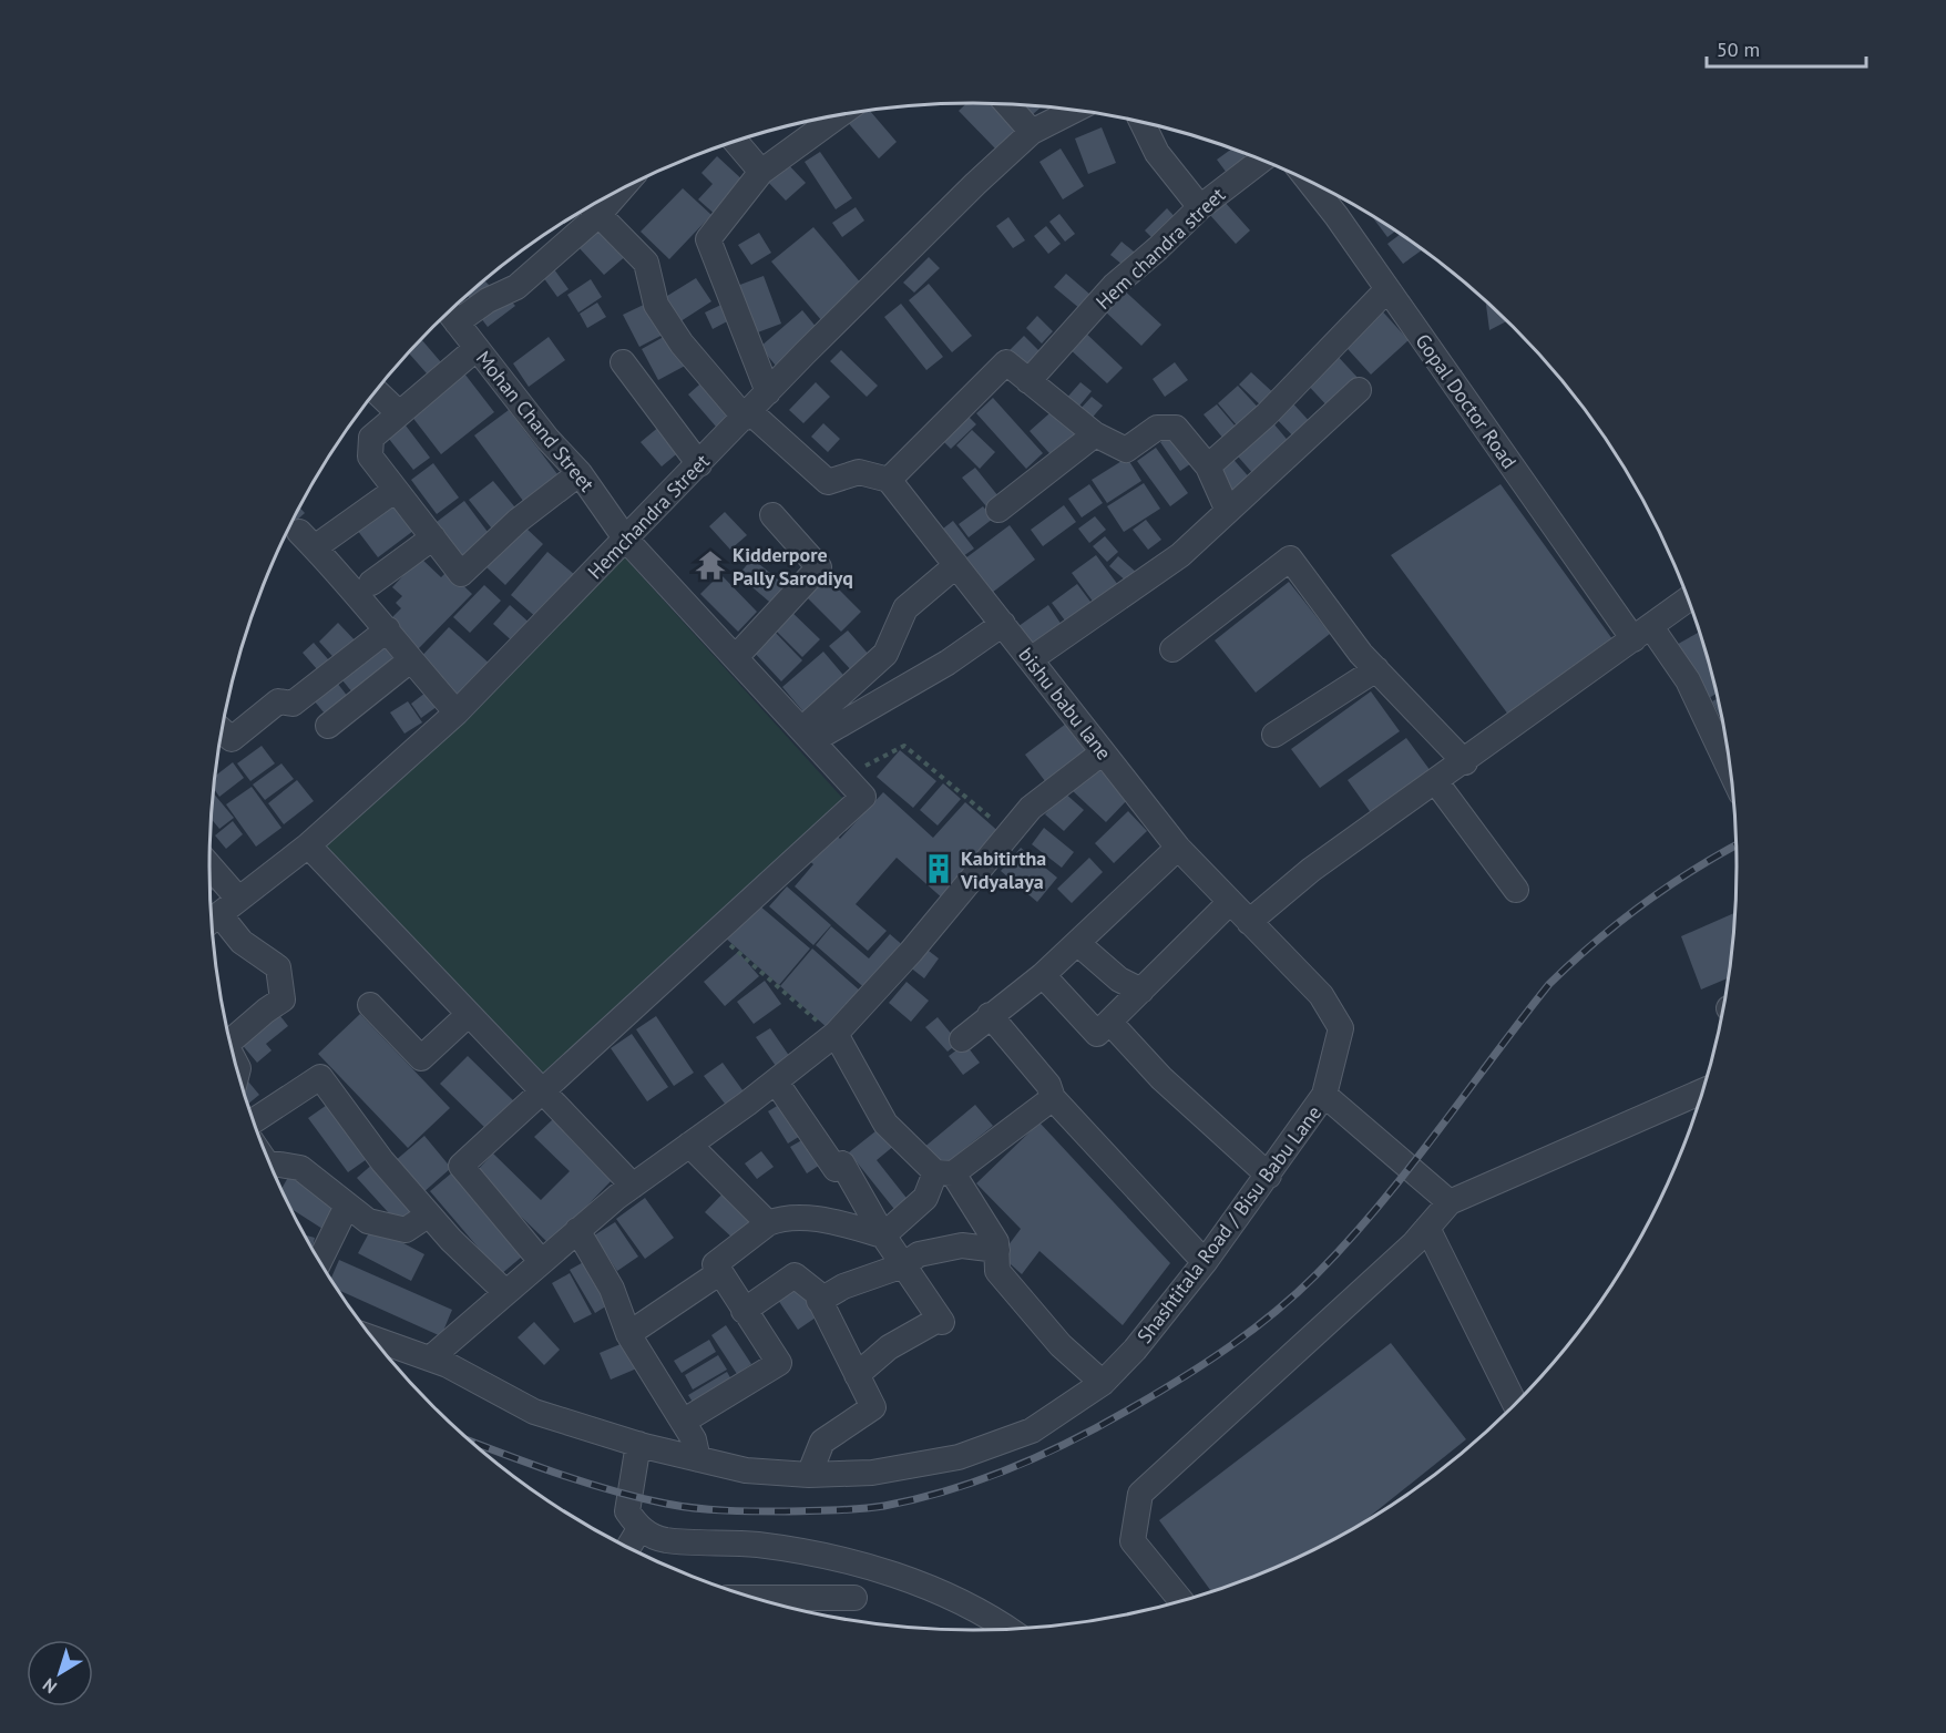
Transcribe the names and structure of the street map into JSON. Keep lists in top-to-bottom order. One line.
{"streets":{"street":["Hem chandra street","Gopal Doctor Road","Mohan Chand Street","Hemchandra Street","bishu babu lane","Shashtitala Road / Bisu Babu Lane"]},"crossings":[["Mohan Chand Street","Hemchandra Street"],["bishu babu lane","Shashtitala Road / Bisu Babu Lane"]],"places":{"temple":["Kidderpore Pally Sarodiyq"],"building":["Kabitirtha Vidyalaya"]},"scale_bar":"50 m","north":"bottom left"}
